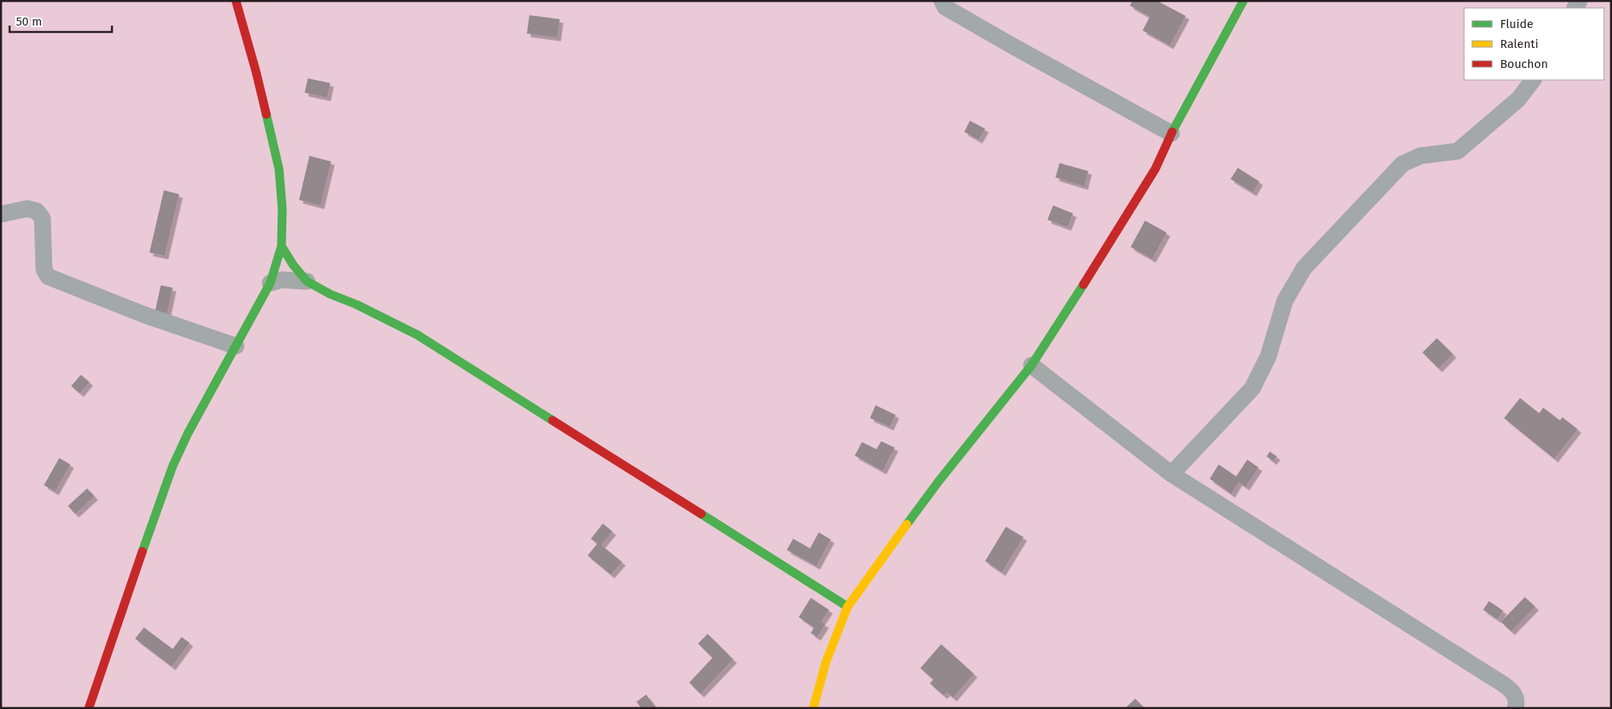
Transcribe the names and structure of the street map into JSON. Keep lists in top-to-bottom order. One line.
{"legend":["Fluide","Ralenti","Bouchon"],"scale_bar":"50 m"}
